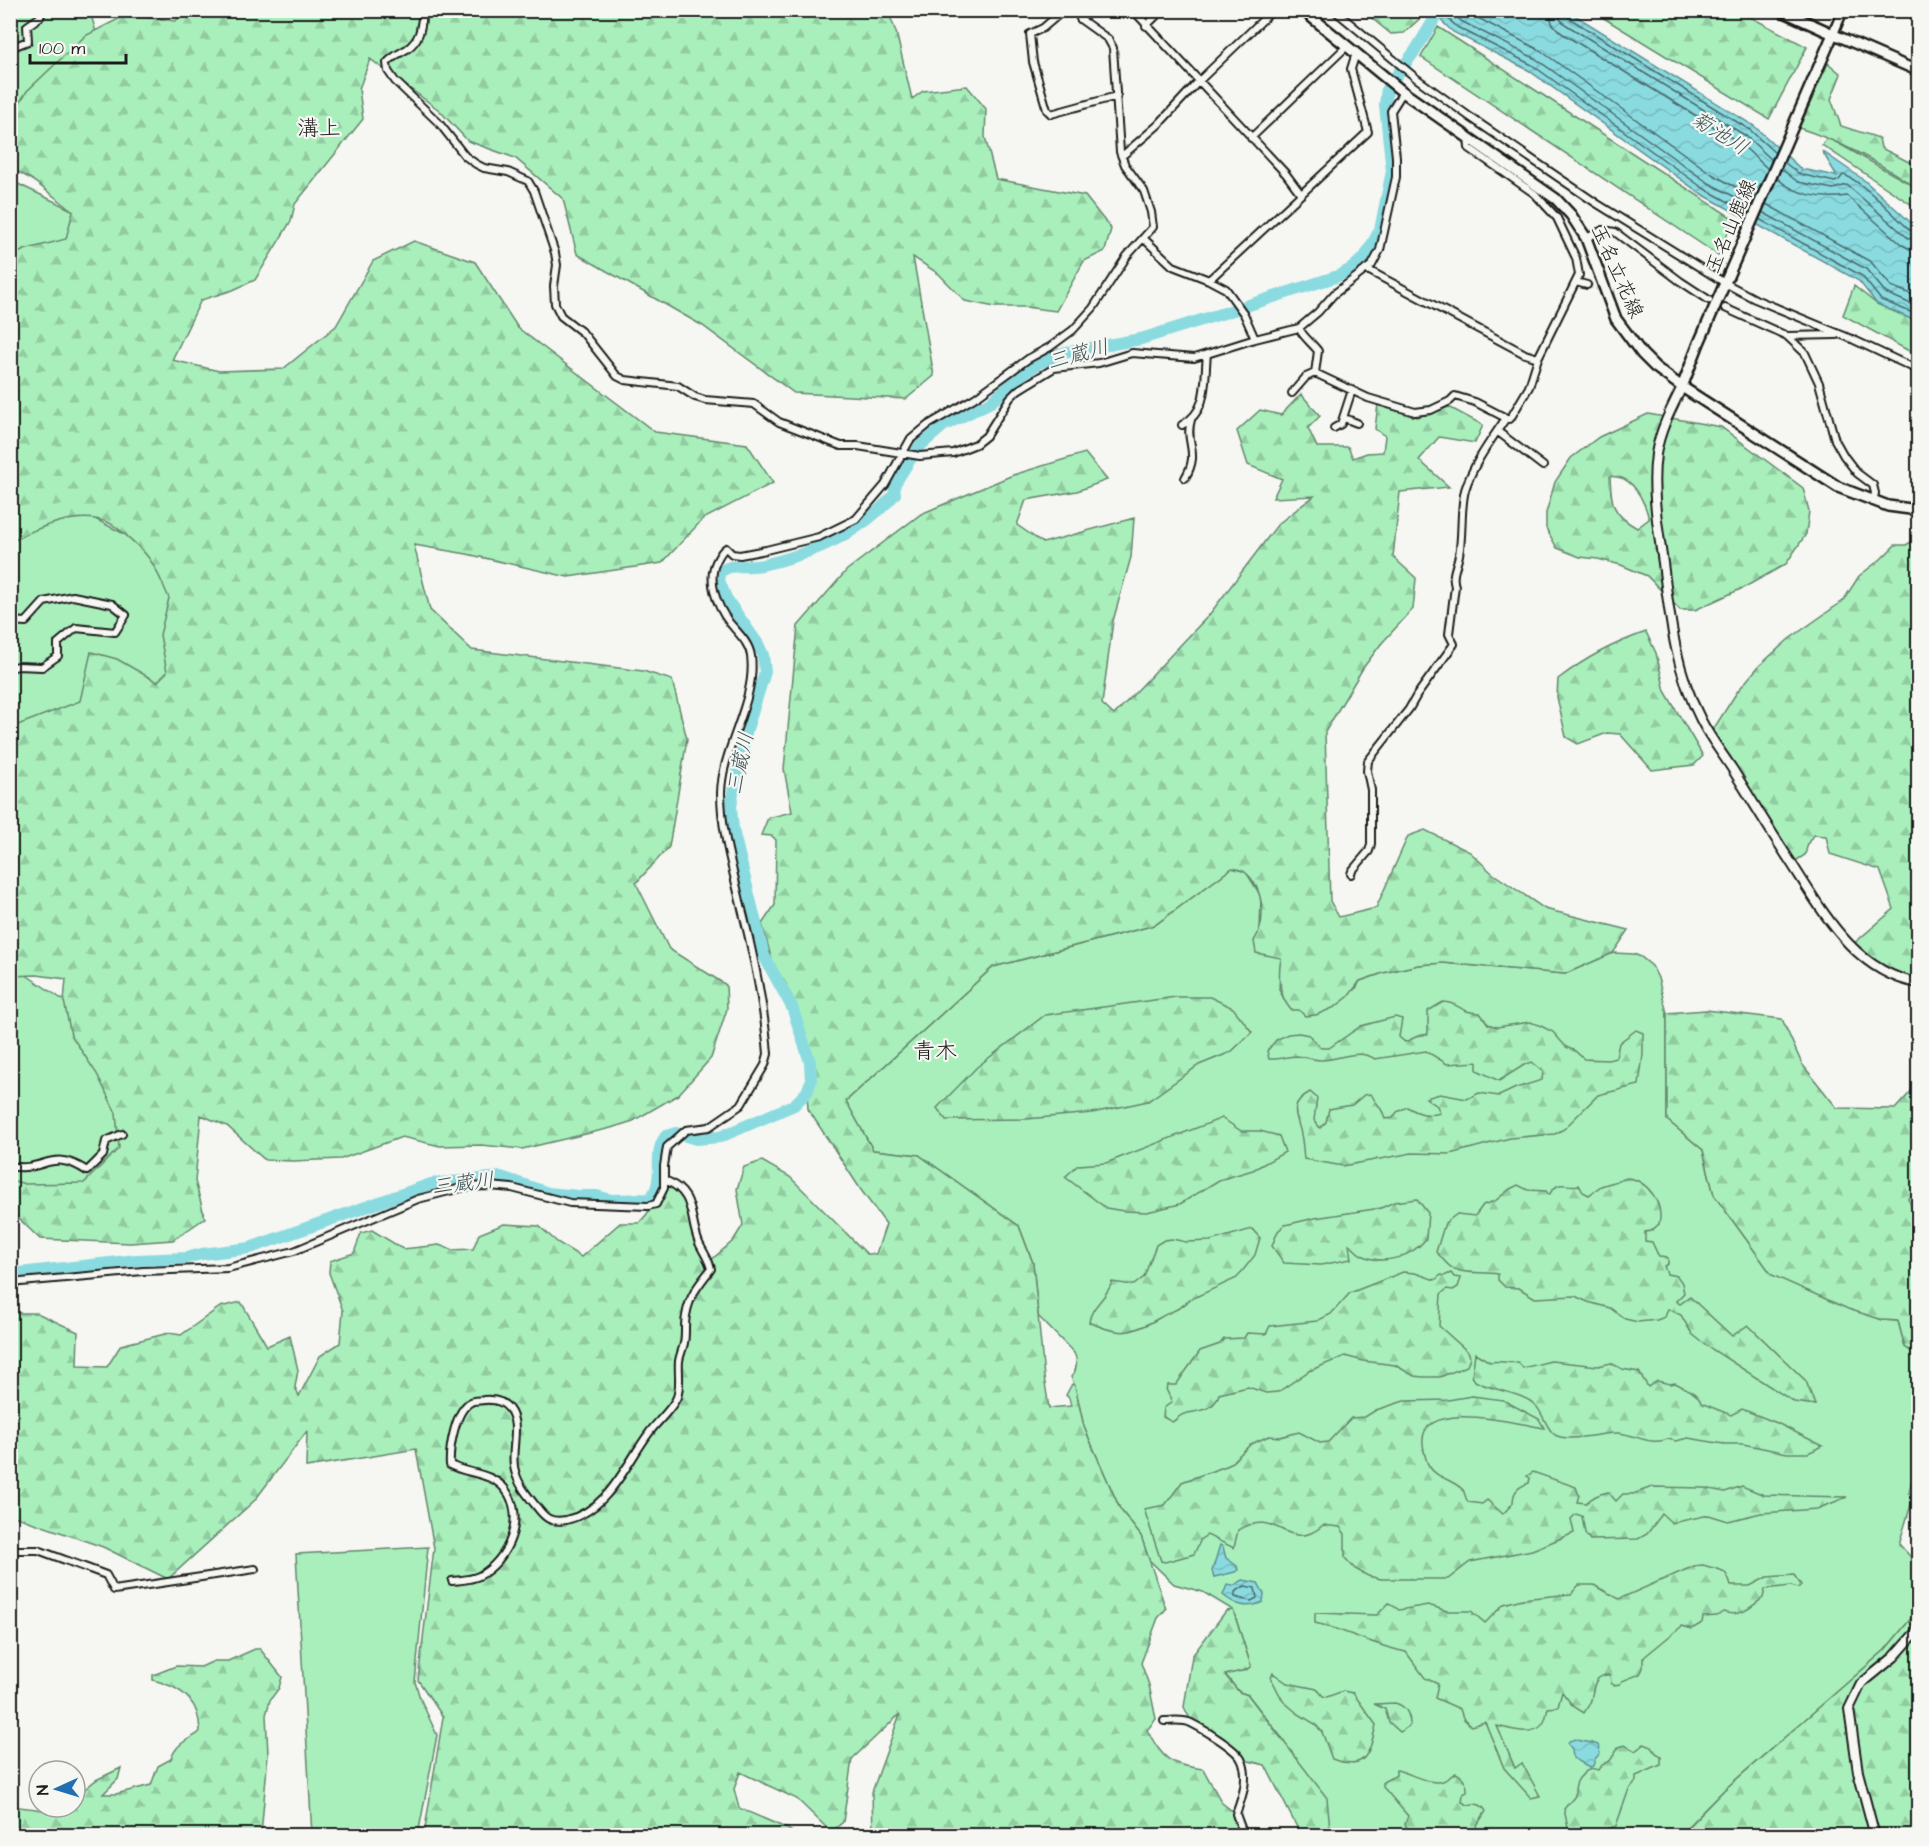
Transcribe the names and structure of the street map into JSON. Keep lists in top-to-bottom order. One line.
{"streets":{"main road":["玉名山鹿線","玉名立花線"]},"crossings":[["玉名山鹿線","玉名立花線"]],"districts":["溝上","青木"],"water":["菊池川","三蔵川"],"scale_bar":"100 m","north":"left"}
